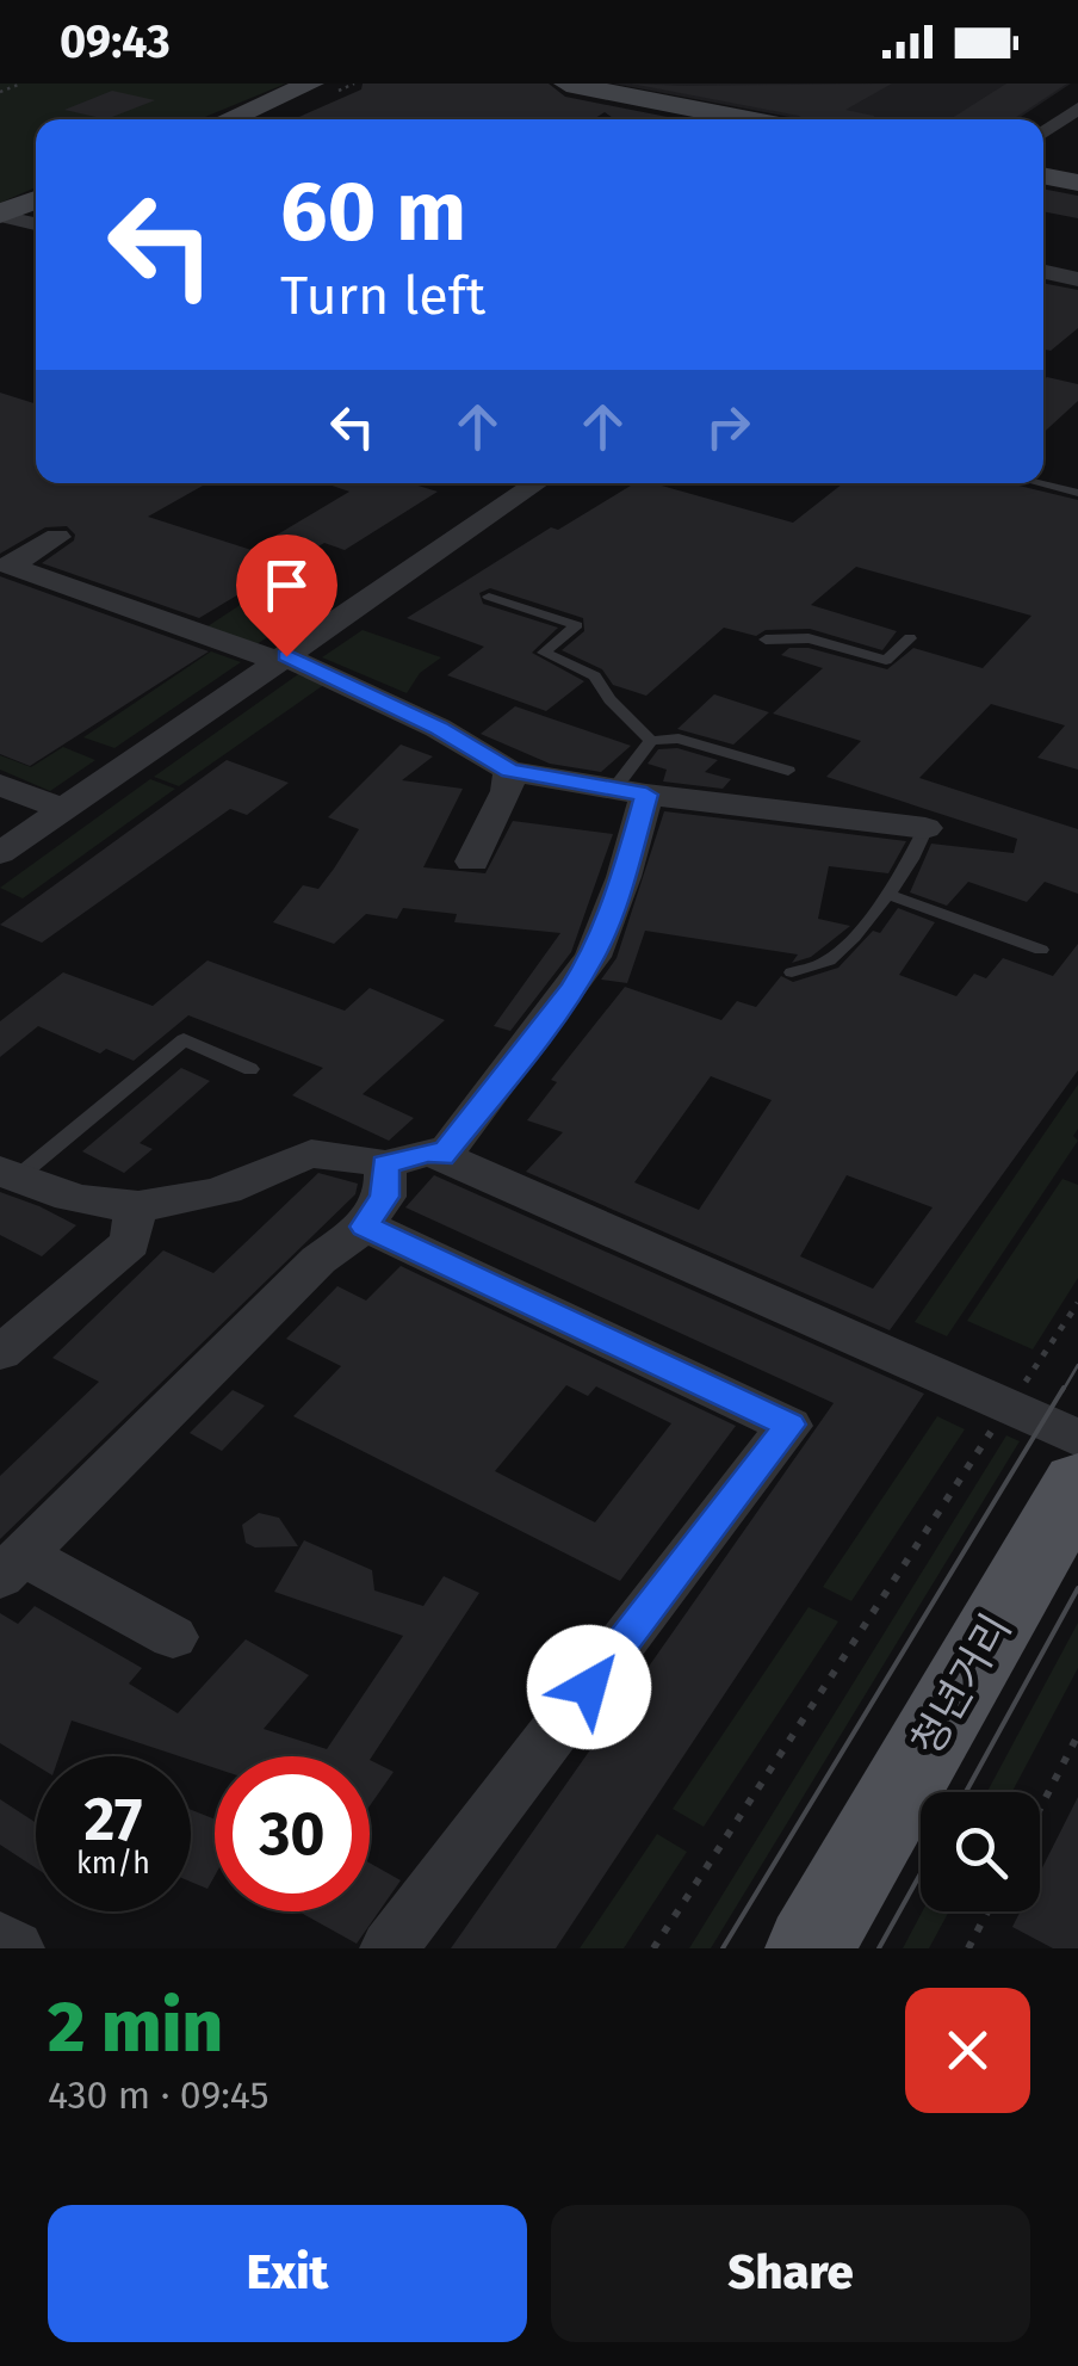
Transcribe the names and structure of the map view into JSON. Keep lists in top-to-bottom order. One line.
{"streets":{"main road":["청년거리"]},"page":{"status":"09:43","turn":["60 m","Turn left"],"speed":"27 km/h","limit":"30","heading":["2 min","430 m · 09:45"],"buttons":["Exit","Share"]}}
